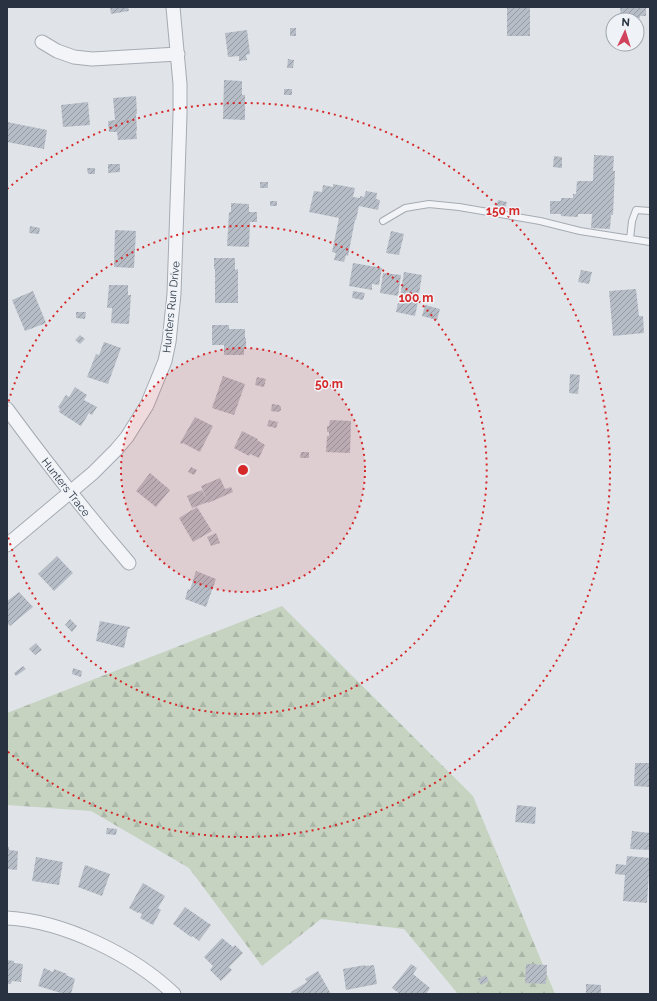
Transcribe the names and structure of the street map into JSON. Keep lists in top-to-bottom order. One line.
{"streets":{"street":["Hunters Run Drive","Hunters Trace"]},"crossings":[["Hunters Run Drive","Hunters Trace"]],"north":"top","rings":["150 m","100 m","50 m"]}
